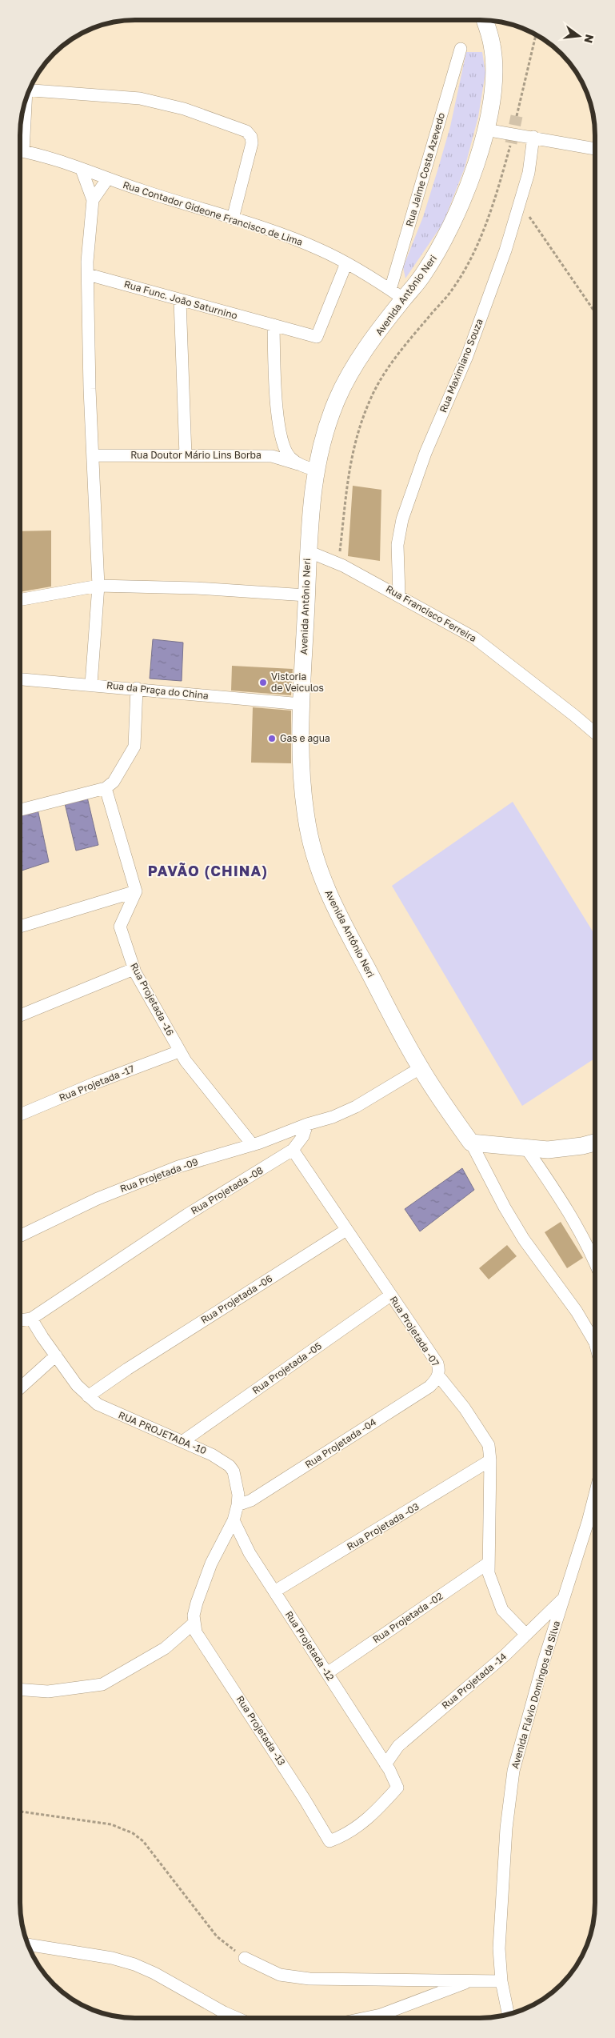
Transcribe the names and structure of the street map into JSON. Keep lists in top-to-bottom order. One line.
{"streets":{"street":["Rua Jaime Costa Azevedo","Rua Contador Gideone Francisco de Lima","Avenida Antônio Neri","Rua Func. João Saturnino","Rua Maximiano Souza","Rua Doutor Mário Lins Borba","Rua Francisco Ferreira","Rua da Praça do China","Rua Projetada -16","Rua Projetada -17","Rua Projetada -09","Rua Projetada -08","Rua Projetada -06","Rua Projetada -07","Rua Projetada -05","RUA PROJETADA -10","Rua Projetada -04","Rua Projetada -03","Rua Projetada -02","Rua Projetada -12","Rua Projetada -14","Avenida Flávio Domingos da Silva","Rua Projetada -13"]},"crossings":[["Rua Jaime Costa Azevedo","Rua Contador Gideone Francisco de Lima"],["Rua Jaime Costa Azevedo","Avenida Antônio Neri"],["Rua Contador Gideone Francisco de Lima","Avenida Antônio Neri"],["Rua Contador Gideone Francisco de Lima","Rua Func. João Saturnino"],["Avenida Antônio Neri","Rua Doutor Mário Lins Borba"],["Avenida Antônio Neri","Rua Francisco Ferreira"],["Avenida Antônio Neri","Rua da Praça do China"],["Rua Maximiano Souza","Rua Francisco Ferreira"],["Rua Projetada -16","Rua Projetada -17"],["Rua Projetada -16","Rua Projetada -09"],["Rua Projetada -09","Rua Projetada -08"],["Rua Projetada -08","Rua Projetada -07"],["Rua Projetada -06","Rua Projetada -07"],["Rua Projetada -06","RUA PROJETADA -10"],["Rua Projetada -07","Rua Projetada -05"],["Rua Projetada -07","Rua Projetada -04"],["Rua Projetada -07","Rua Projetada -03"],["Rua Projetada -07","Rua Projetada -02"],["Rua Projetada -07","Rua Projetada -14"],["Rua Projetada -05","RUA PROJETADA -10"],["RUA PROJETADA -10","Rua Projetada -04"],["RUA PROJETADA -10","Rua Projetada -12"],["RUA PROJETADA -10","Rua Projetada -13"],["Rua Projetada -03","Rua Projetada -12"],["Rua Projetada -02","Rua Projetada -12"],["Rua Projetada -12","Rua Projetada -14"],["Rua Projetada -12","Rua Projetada -13"],["Rua Projetada -14","Avenida Flávio Domingos da Silva"],["Rua Projetada -14","Rua Projetada -13"]],"districts":["PAVÃO (CHINA)"],"places":["Vistoria de Veiculos","Gas e agua"],"north":"right"}
